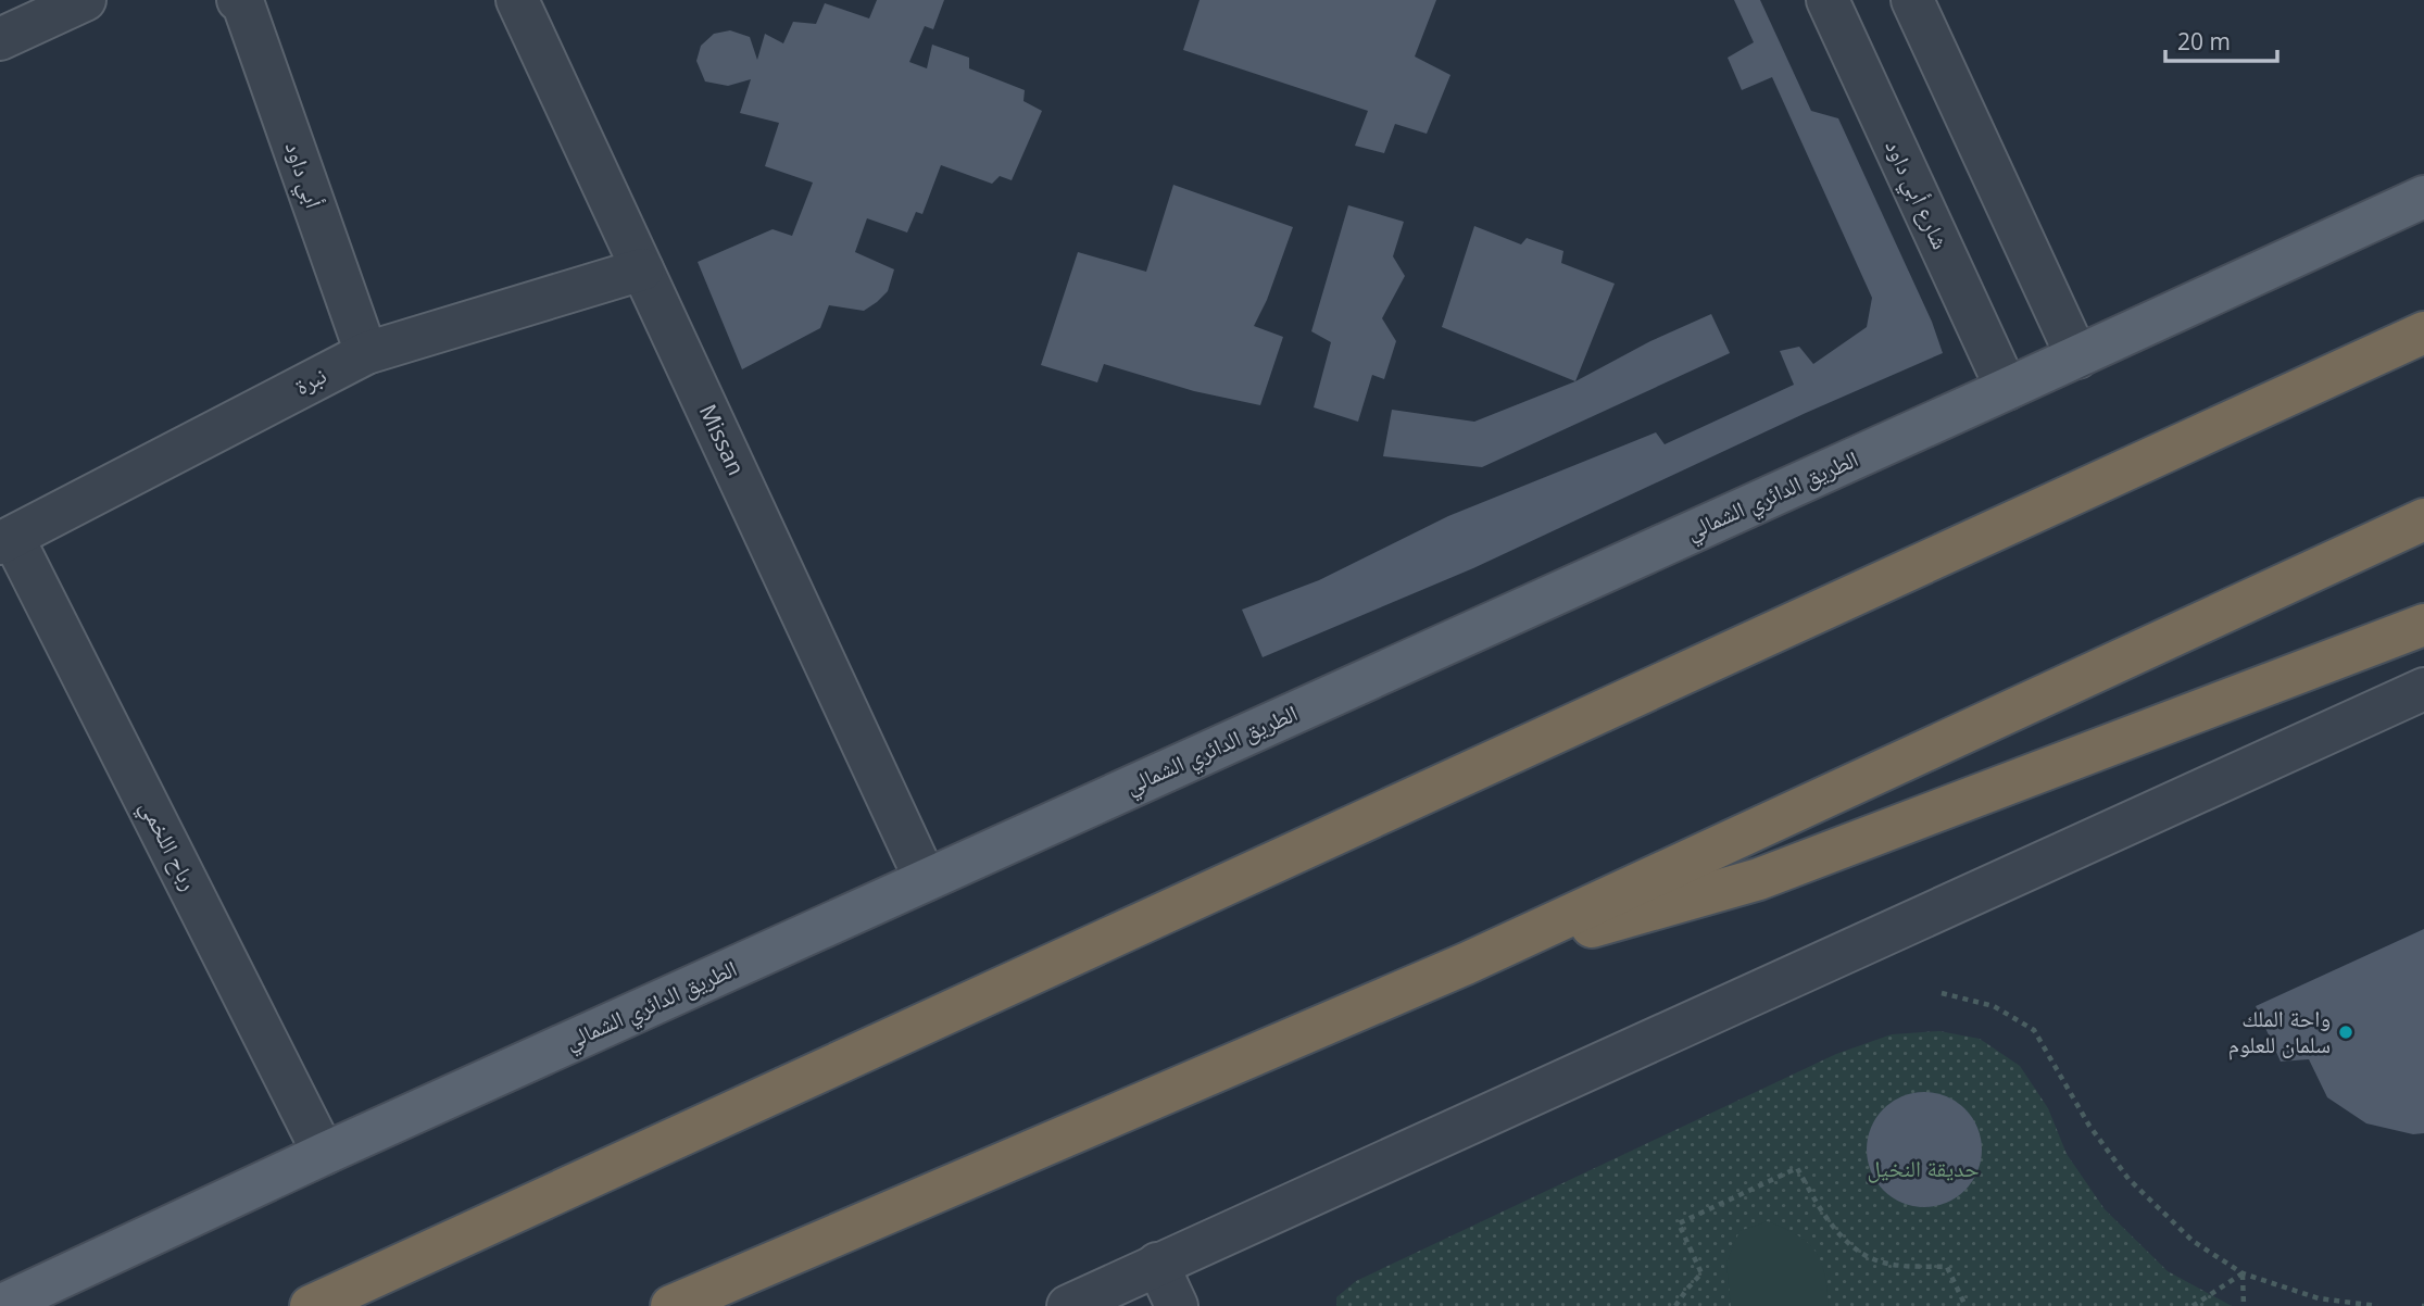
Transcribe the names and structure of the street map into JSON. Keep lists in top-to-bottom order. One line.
{"streets":{"main road":["الطريق الدائري الشمالي"],"street":["أبي داود","شارع أبي داود","نبرة","Missan","رباح اللخمي"]},"crossings":[["أبي داود","نبرة"],["شارع أبي داود","الطريق الدائري الشمالي"],["نبرة","Missan"],["نبرة","رباح اللخمي"],["Missan","الطريق الدائري الشمالي"],["الطريق الدائري الشمالي","رباح اللخمي"]],"parks":["حديقة النخيل"],"places":["واحة الملك سلمان للعلوم"],"scale_bar":"20 m"}
